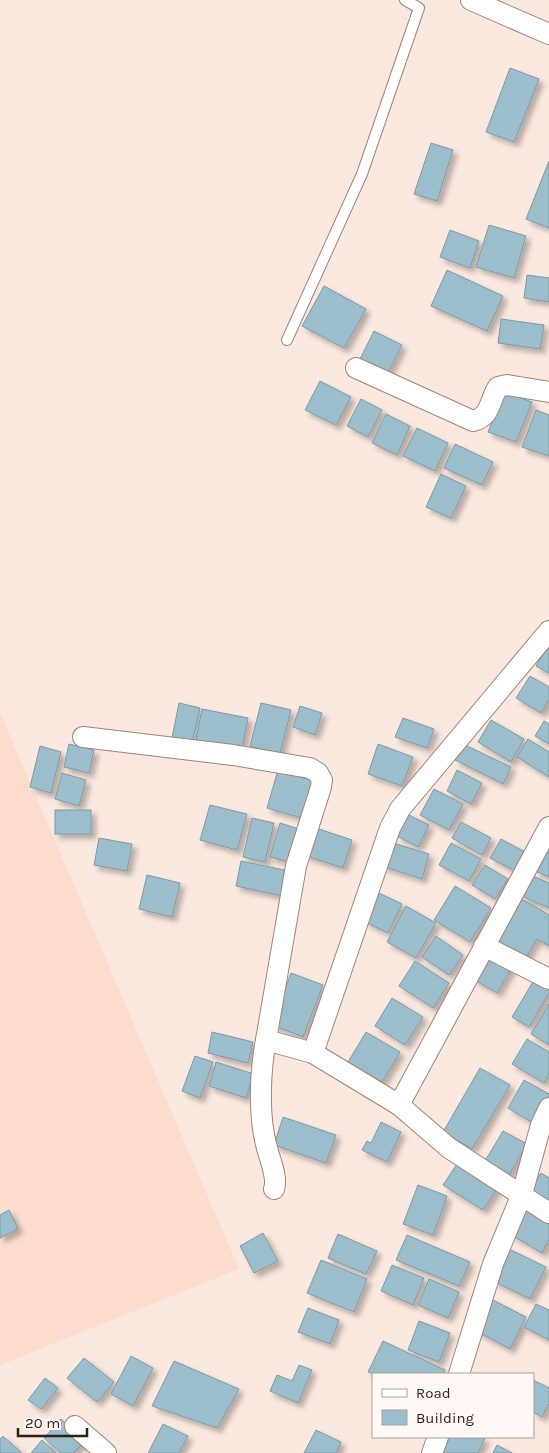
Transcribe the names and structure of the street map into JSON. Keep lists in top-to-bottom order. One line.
{"legend":["Road","Building"],"scale_bar":"20 m"}
